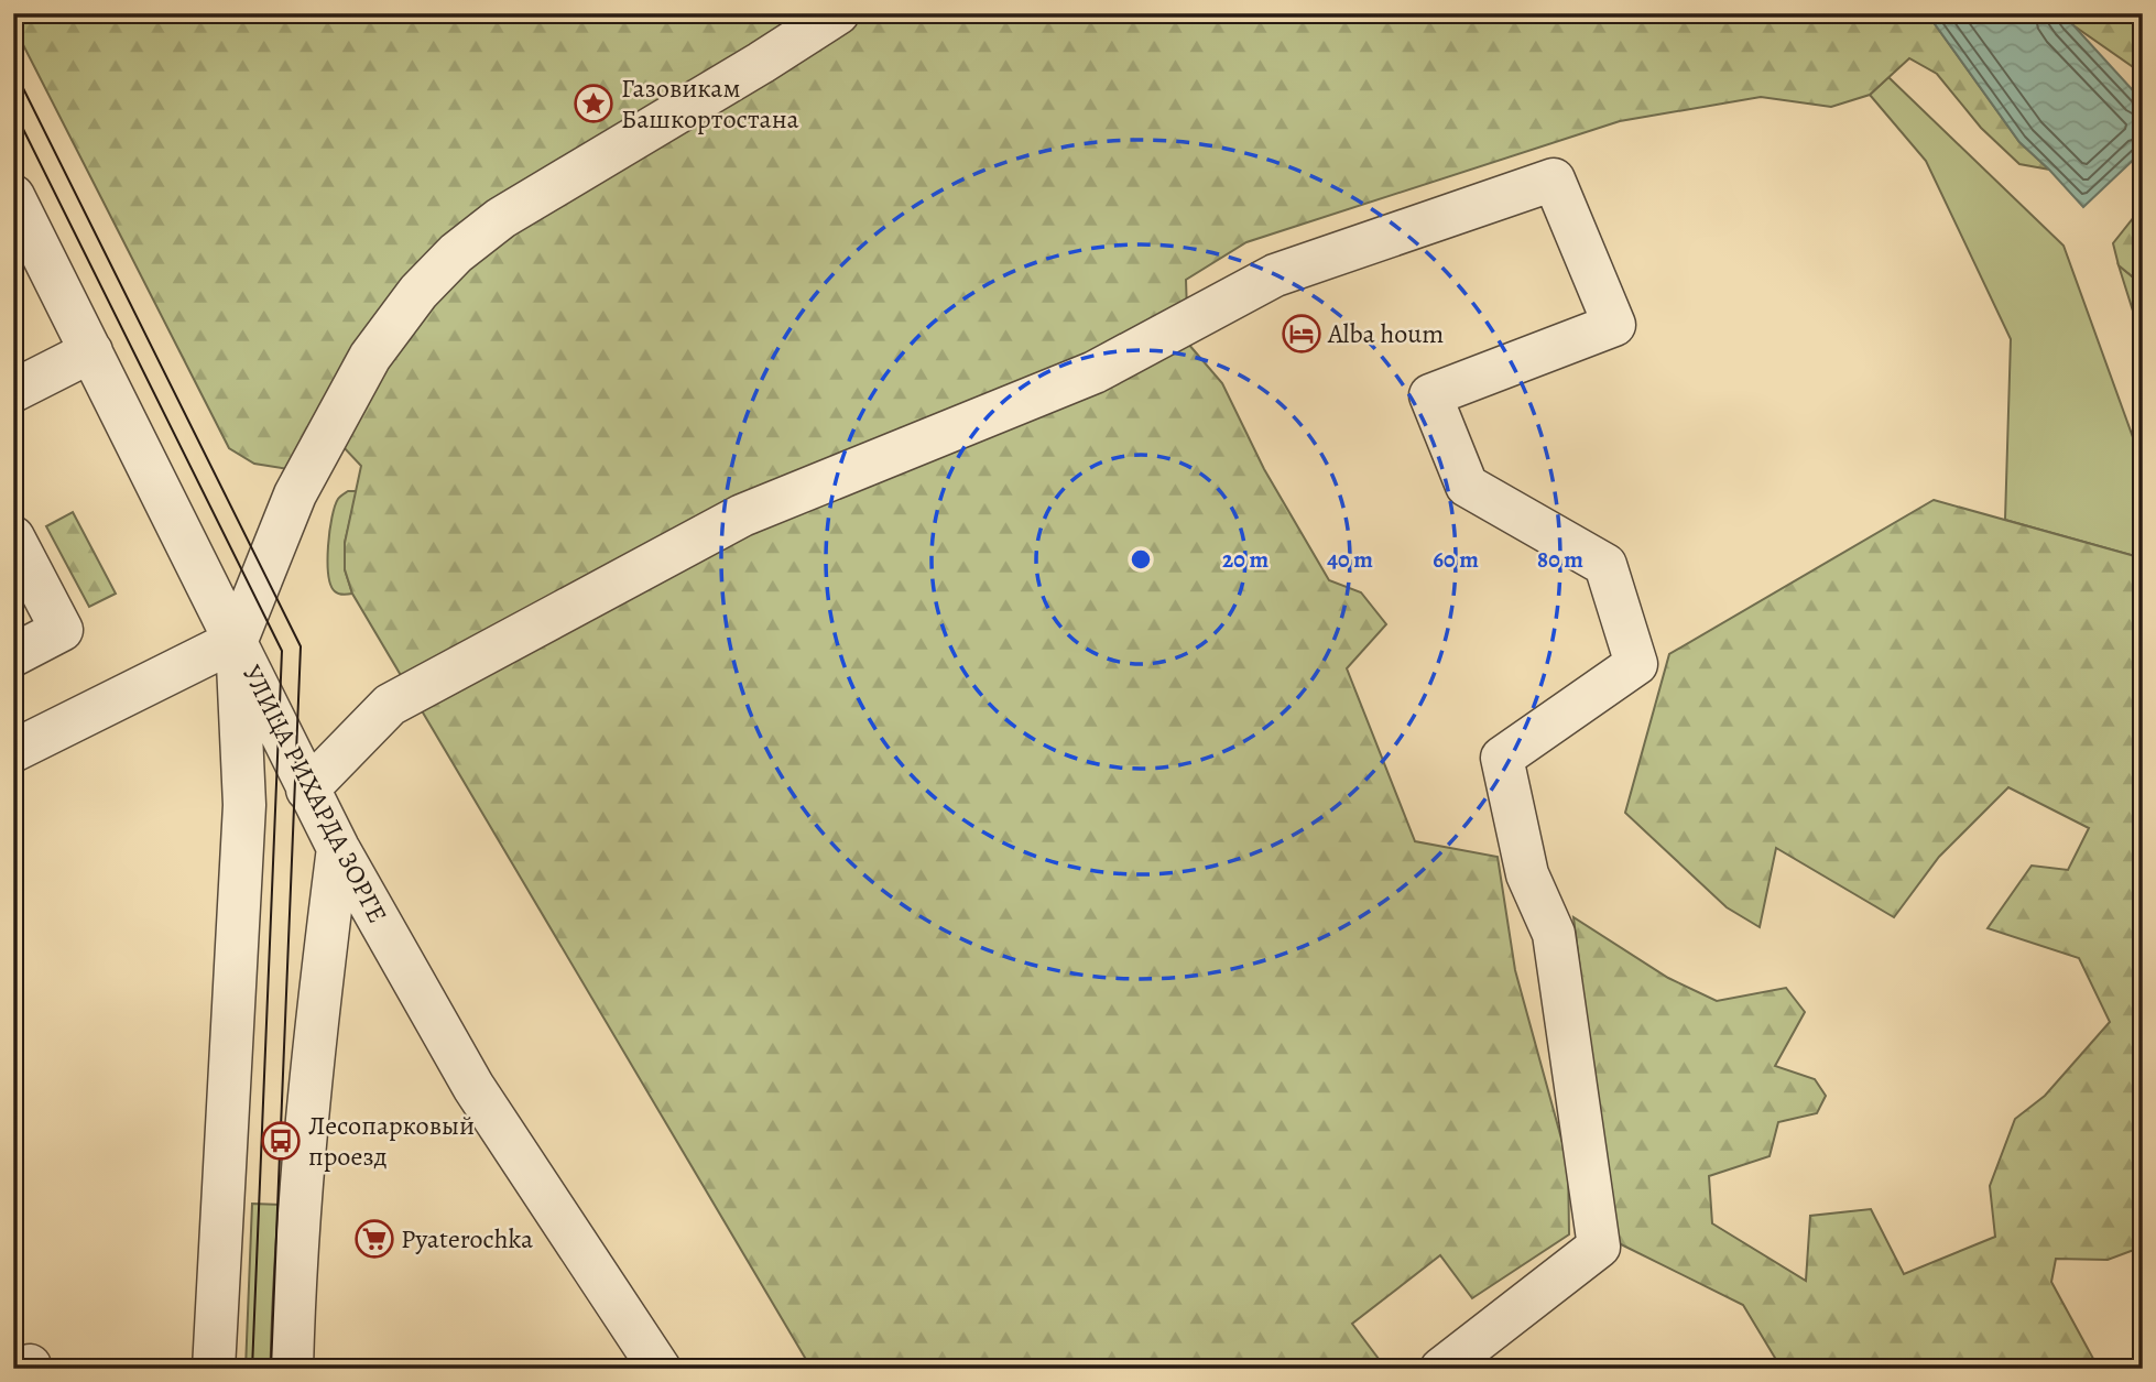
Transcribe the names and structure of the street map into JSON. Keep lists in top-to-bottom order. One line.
{"streets":{"street":["УЛИЦА РИХАРДА ЗОРГЕ"]},"places":{"place":["Газовикам Башкортостана"],"hotel":["Alba houm"],"bus stop":["Лесопарковый проезд"],"supermarket":["Pyaterochka"]},"rings":["20 m","40 m","60 m","80 m"]}
